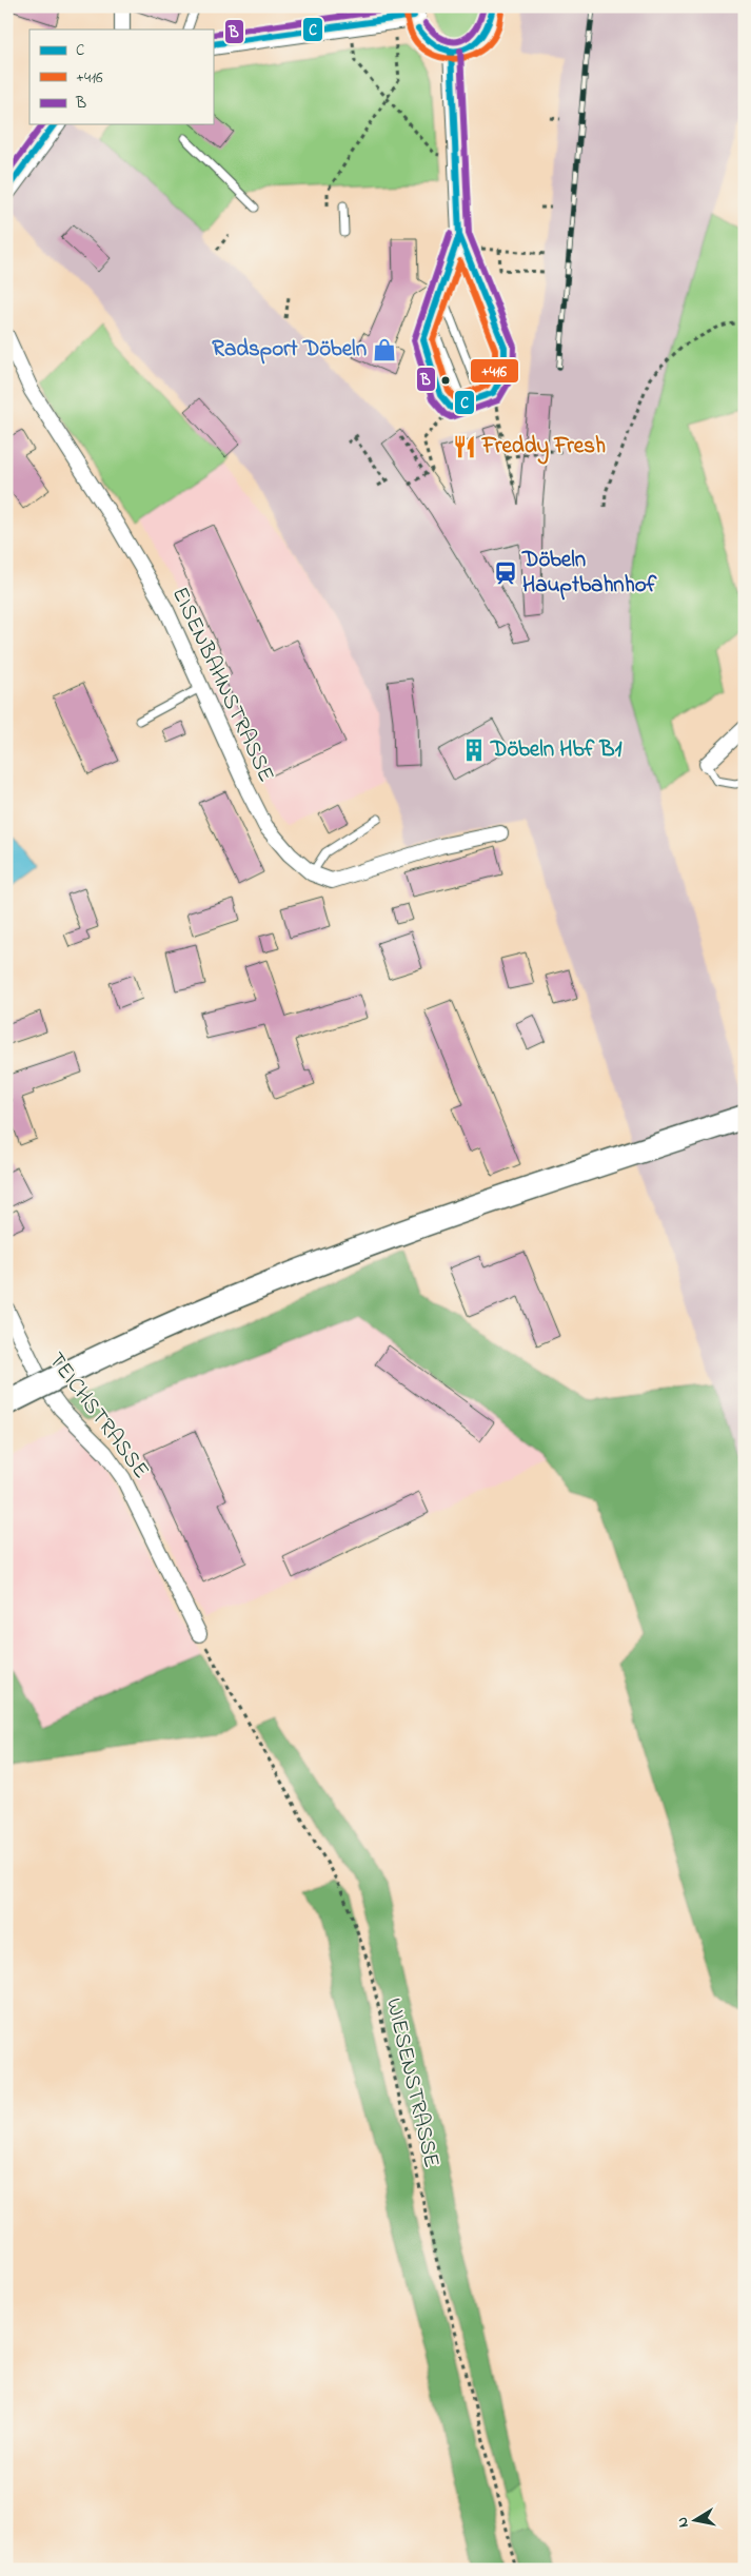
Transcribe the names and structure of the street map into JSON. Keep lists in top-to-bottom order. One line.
{"streets":{"street":["EISENBAHNSTRASSE","TEICHSTRASSE"],"path":["WIESENSTRASSE"]},"crossings":[["TEICHSTRASSE","WIESENSTRASSE"]],"places":{"shop":["Radsport Döbeln"],"restaurant":["Freddy Fresh"],"station":["Döbeln Hauptbahnhof"],"building":["Döbeln Hbf B1"]},"lines":["transit line C","transit line B","transit line +416"],"legend":["C","+416","B"],"north":"left"}
